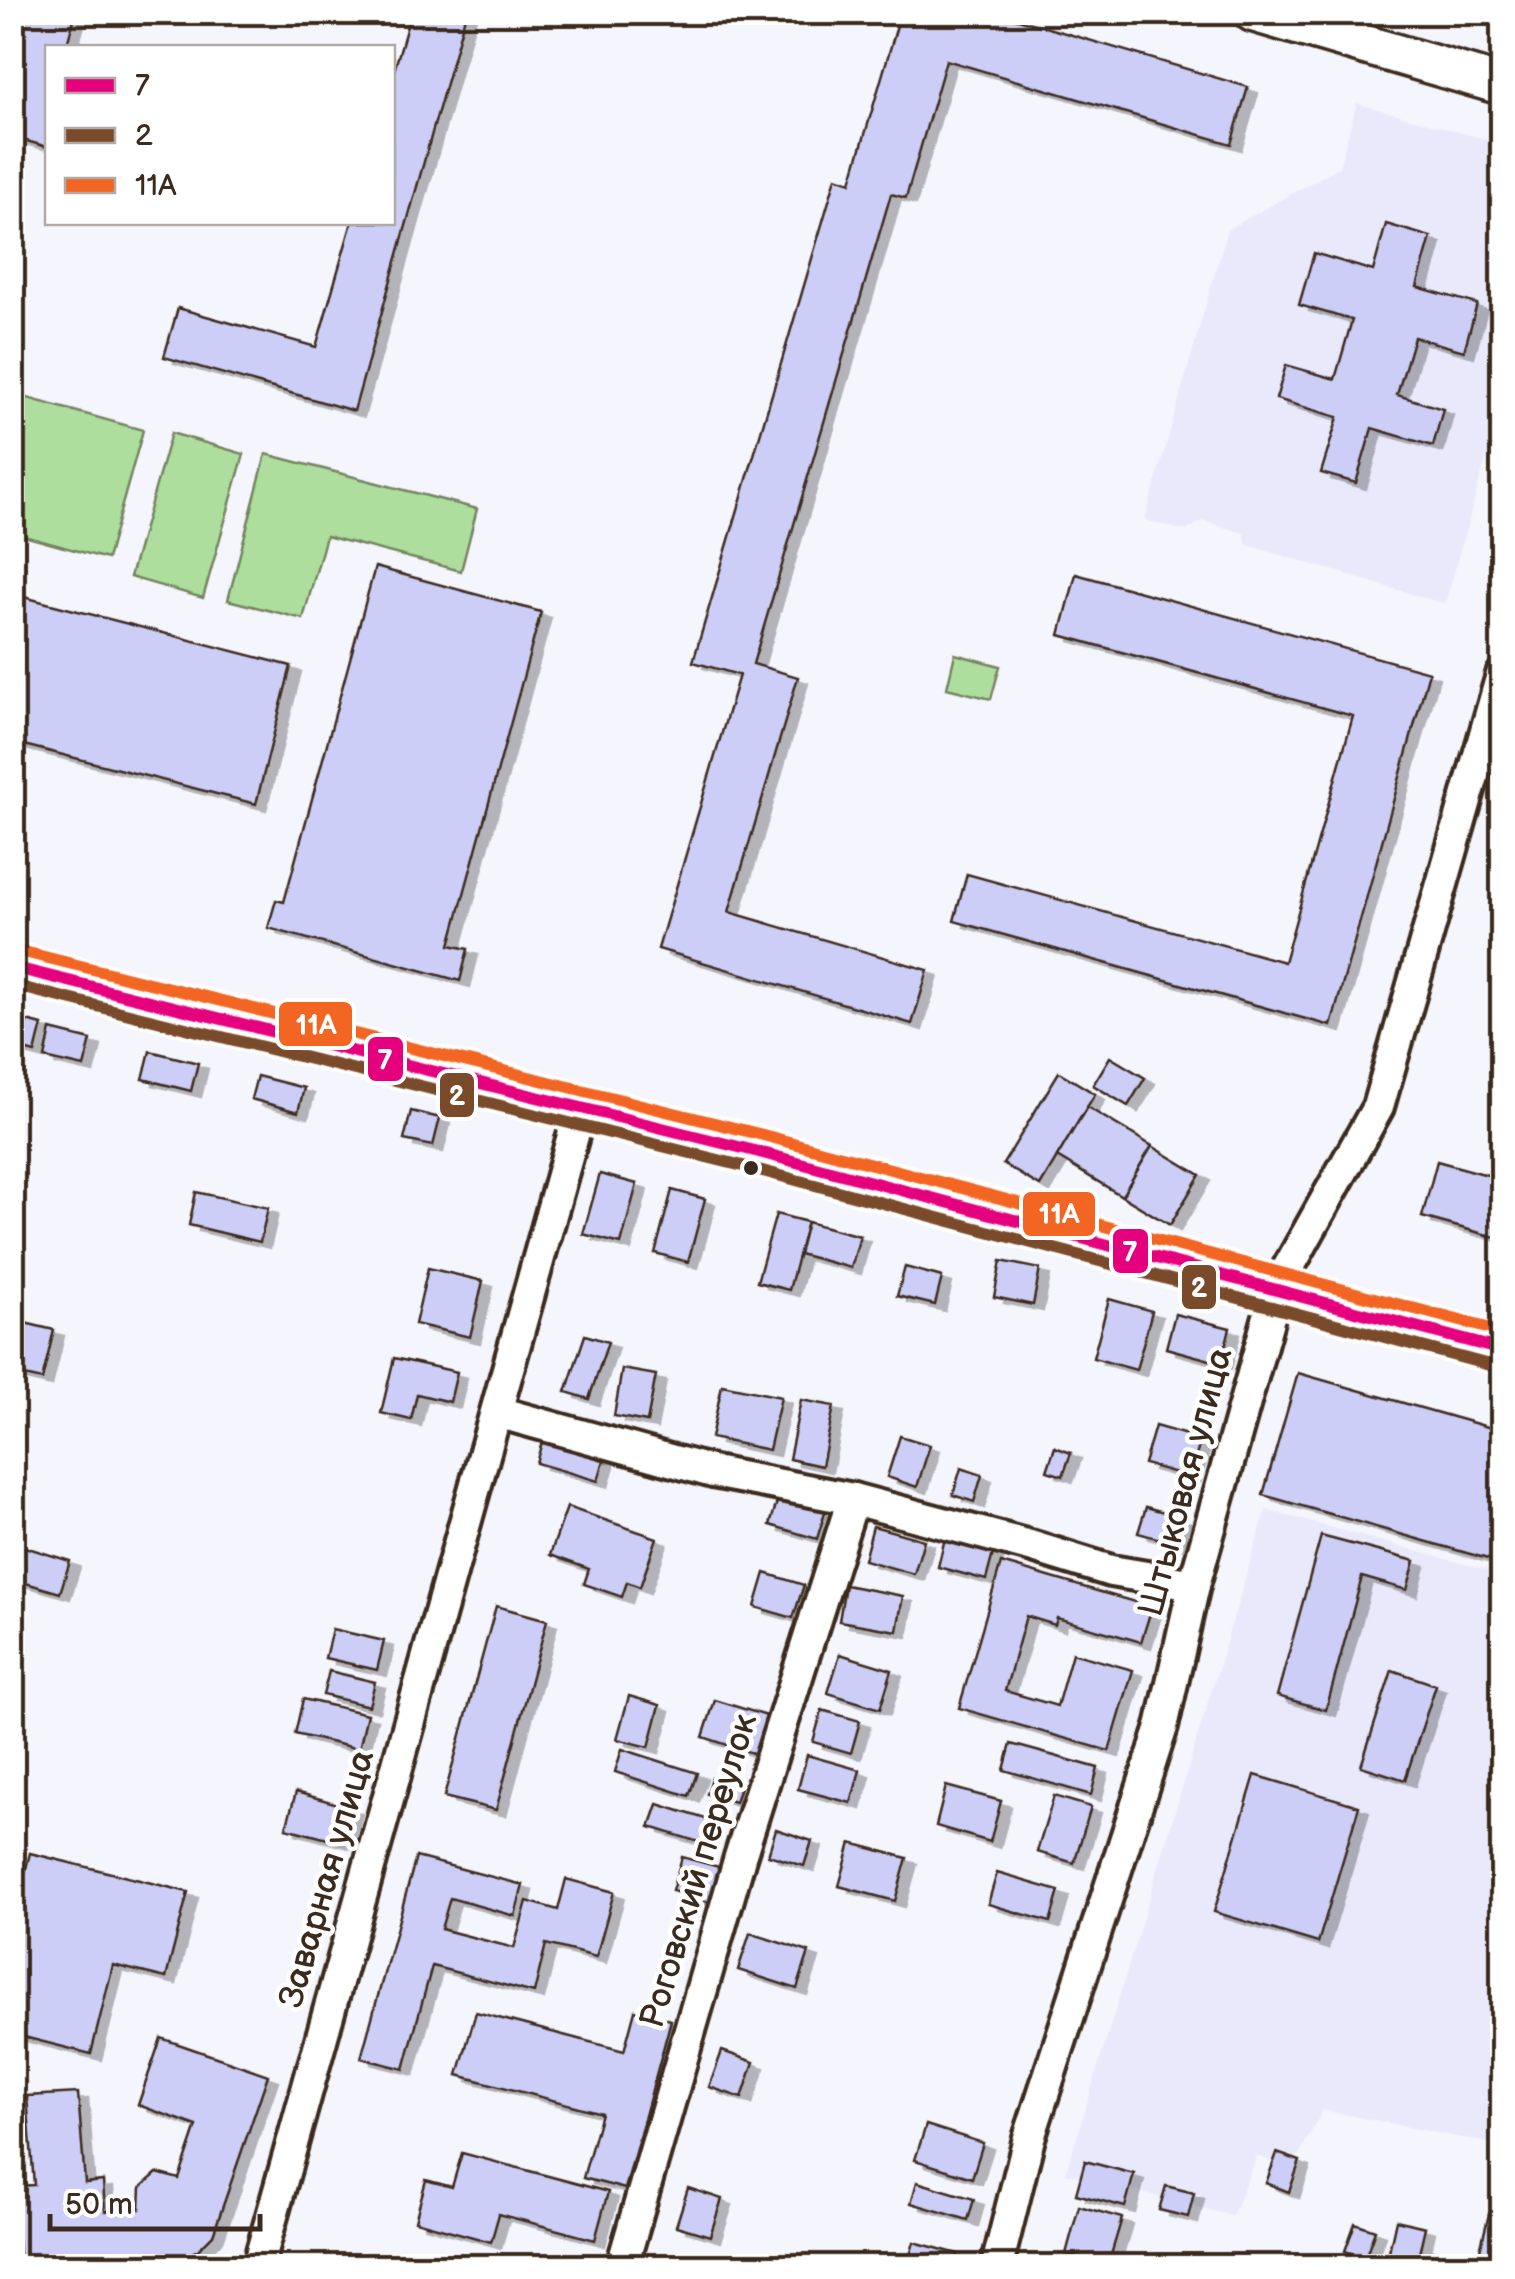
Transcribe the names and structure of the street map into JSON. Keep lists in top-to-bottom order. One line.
{"streets":{"street":["Штыковая улица","Роговский переулок","Заварная улица"]},"lines":["transit line 11А","transit line 7","transit line 2"],"legend":["7","2","11А"],"scale_bar":"50 m"}
